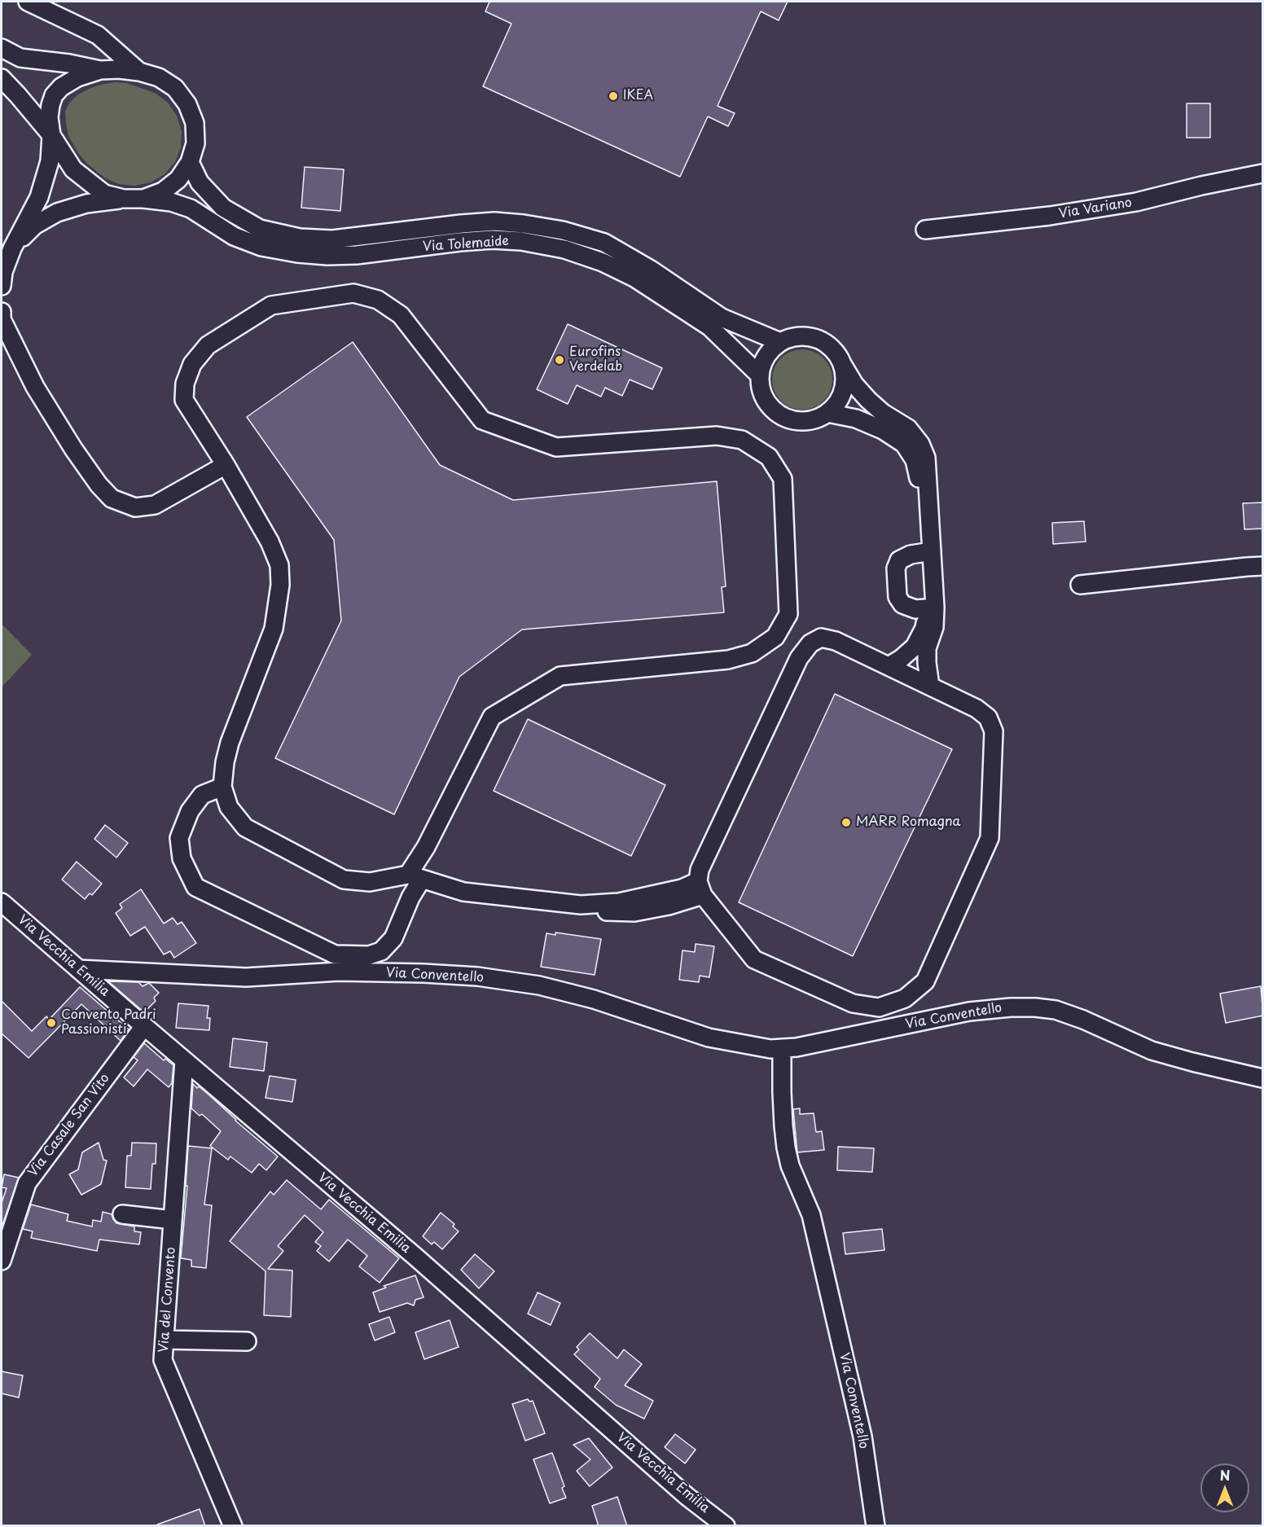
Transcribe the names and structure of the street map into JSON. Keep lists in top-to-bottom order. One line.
{"streets":{"street":["Via Variano","Via Tolemaide","Via Vecchia Emilia","Via Conventello","Via Casale San Vito","Via del Convento"]},"crossings":[["Via Vecchia Emilia","Via Conventello"],["Via Vecchia Emilia","Via Casale San Vito"],["Via Vecchia Emilia","Via del Convento"]],"places":["IKEA","Eurofins Verdelab","MARR Romagna","Convento Padri Passionisti"],"north":"top"}
